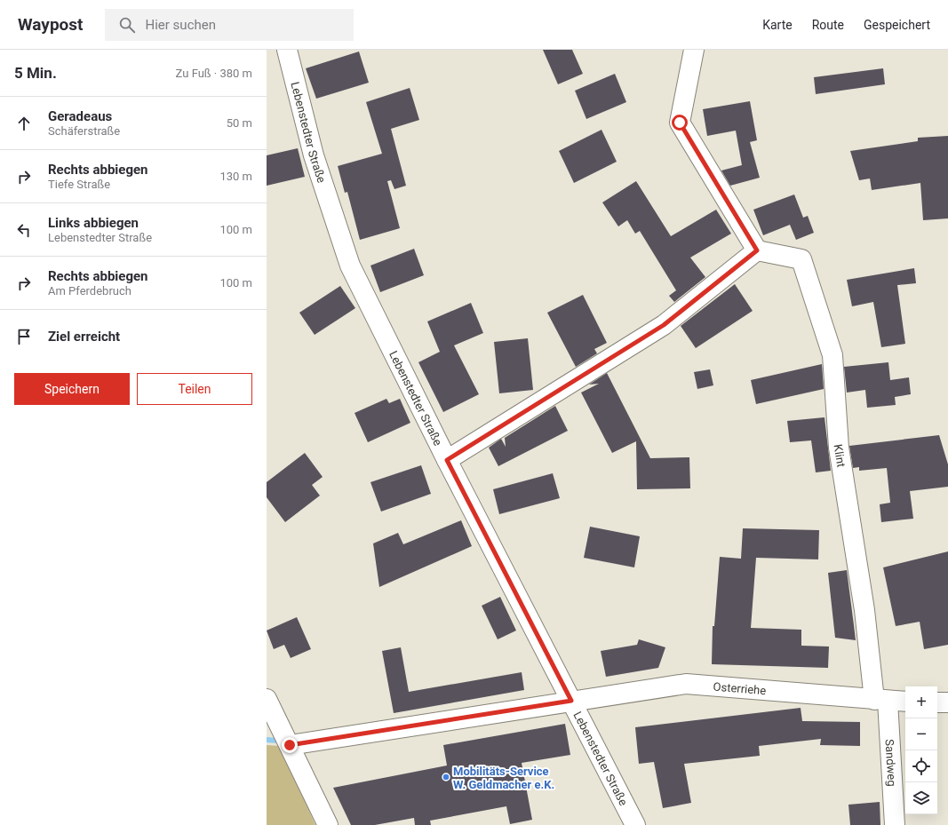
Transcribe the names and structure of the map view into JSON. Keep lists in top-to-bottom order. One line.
{"streets":{"street":["Lebenstedter Straße","Klint","Osterriehe","Sandweg"]},"crossings":[["Lebenstedter Straße","Osterriehe"],["Klint","Osterriehe"],["Klint","Sandweg"],["Osterriehe","Sandweg"]],"places":["Mobilitäts-Service W. Geldmacher e.K."],"page":{"header":"Waypost","search":"Hier suchen","nav":["Karte","Route","Gespeichert"],"heading":["5 Min.","Zu Fuß · 380 m"],"list":[["Geradeaus","Schäferstraße","50 m"],["Rechts abbiegen","Tiefe Straße","130 m"],["Links abbiegen","Lebenstedter Straße","100 m"],["Rechts abbiegen","Am Pferdebruch","100 m"],"Ziel erreicht"],"buttons":["Speichern","Teilen"],"map_buttons":["+","−"]}}
